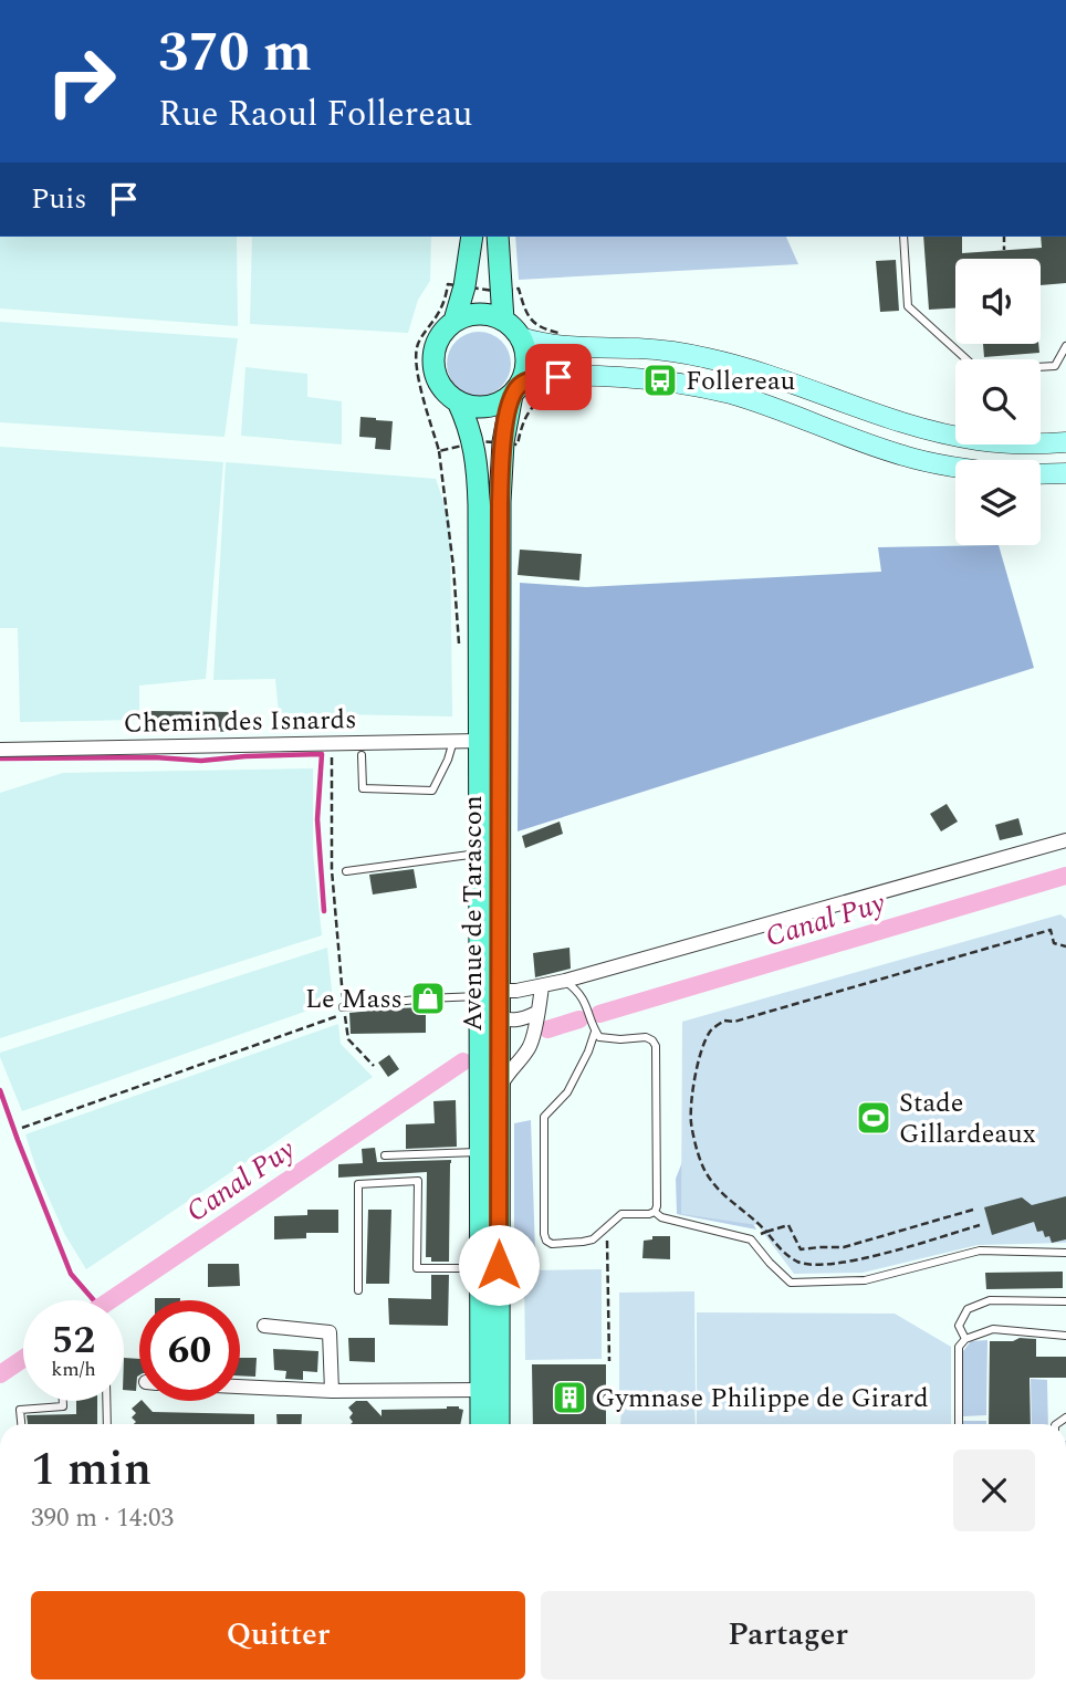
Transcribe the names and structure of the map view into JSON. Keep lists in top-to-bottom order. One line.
{"streets":{"main road":["Avenue de Tarascon"],"street":["Chemin des Isnards"]},"crossings":[["Chemin des Isnards","Avenue de Tarascon"]],"water":["Canal Puy"],"places":{"bus stop":["Follereau"],"shop":["Le Mass"],"sports":["Stade Gillardeaux"],"building":["Gymnase Philippe de Girard"]},"page":{"turn":["370 m","Rue Raoul Follereau"],"then":"Puis","speed":"52 km/h","limit":"60","heading":["1 min","390 m · 14:03"],"buttons":["Quitter","Partager"]}}
